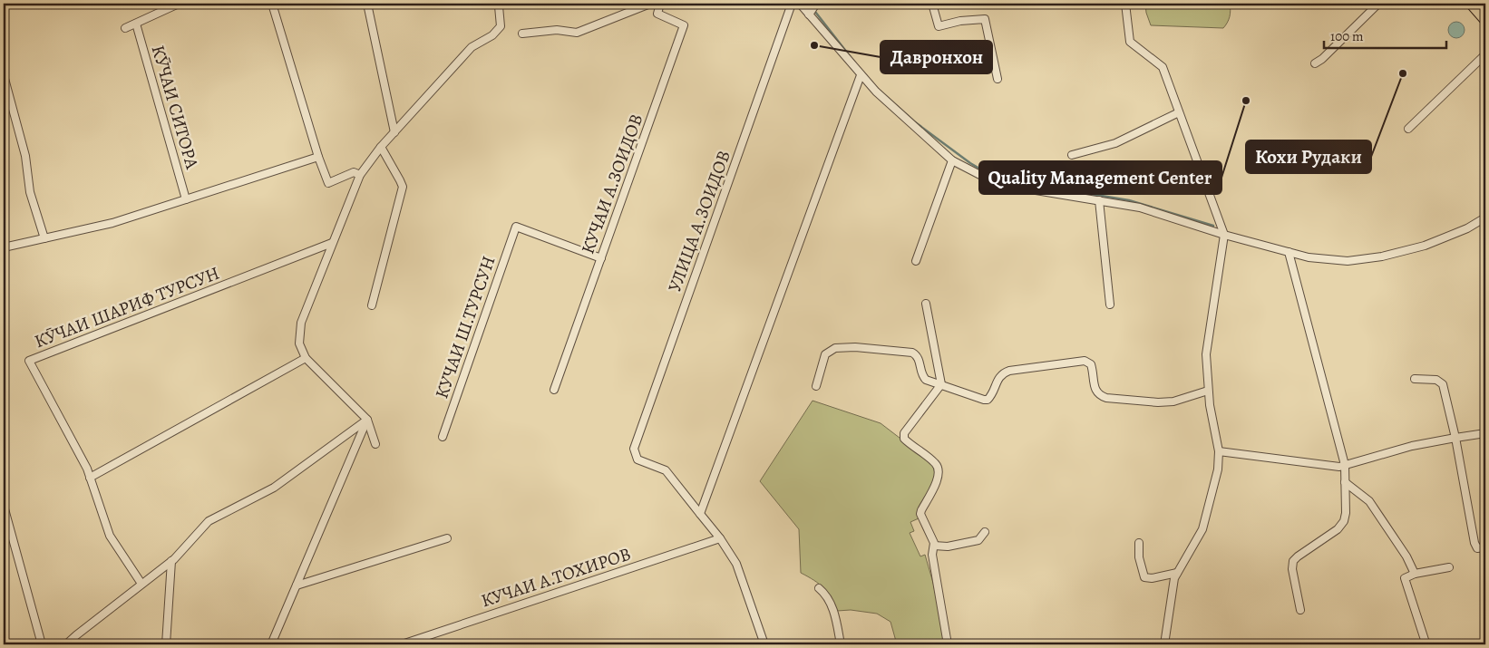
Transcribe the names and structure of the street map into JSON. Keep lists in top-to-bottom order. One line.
{"streets":{"street":["КӮЧАИ СИТОРА","КУЧАИ А.ЗОИДОВ","УЛИЦА А.ЗОИДОВ","КӮЧАИ ШАРИФ ТУРСУН","КУЧАИ Ш.ТУРСУН","КУЧАИ А.ТОХИРОВ"]},"crossings":[["КУЧАИ А.ЗОИДОВ","КУЧАИ Ш.ТУРСУН"]],"places":["Давронхон","Кохи Рудаки","Quality Management Center"],"scale_bar":"100 m"}
